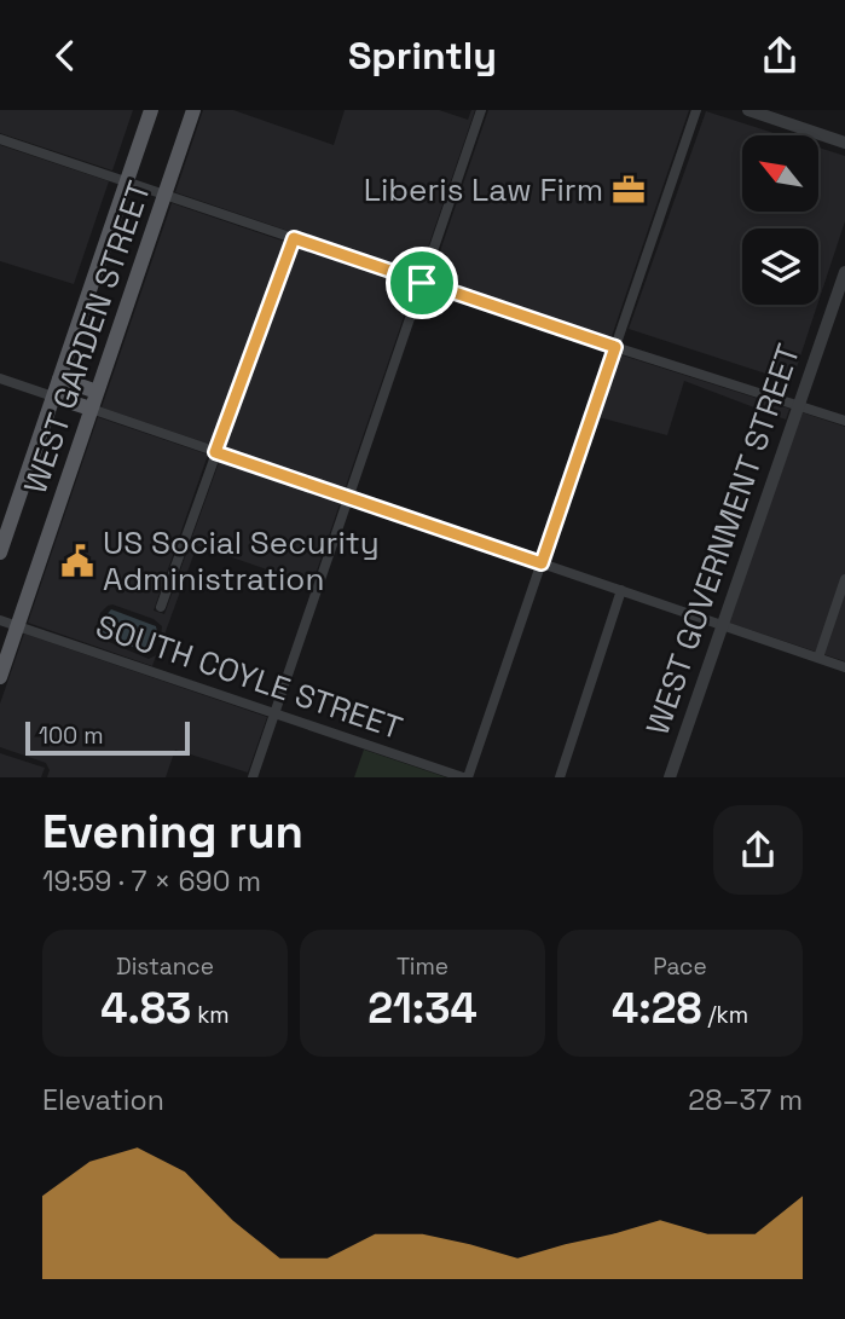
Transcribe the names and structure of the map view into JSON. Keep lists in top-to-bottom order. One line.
{"streets":{"main road":["WEST GARDEN STREET"],"street":["WEST GOVERNMENT STREET","SOUTH COYLE STREET"]},"crossings":[["WEST GARDEN STREET","SOUTH COYLE STREET"]],"places":{"office":["Liberis Law Firm"],"public building":["US Social Security Administration"]},"scale_bar":"100 m","north":"top left","page":{"header":"Sprintly","scale":"100 m","heading":["Evening run","19:59 · 7 × 690 m"],"stats":[["Distance","4.83 km"],["Time","21:34"],["Pace","4:28 /km"]],"chart":["Elevation","28–37 m"]}}
